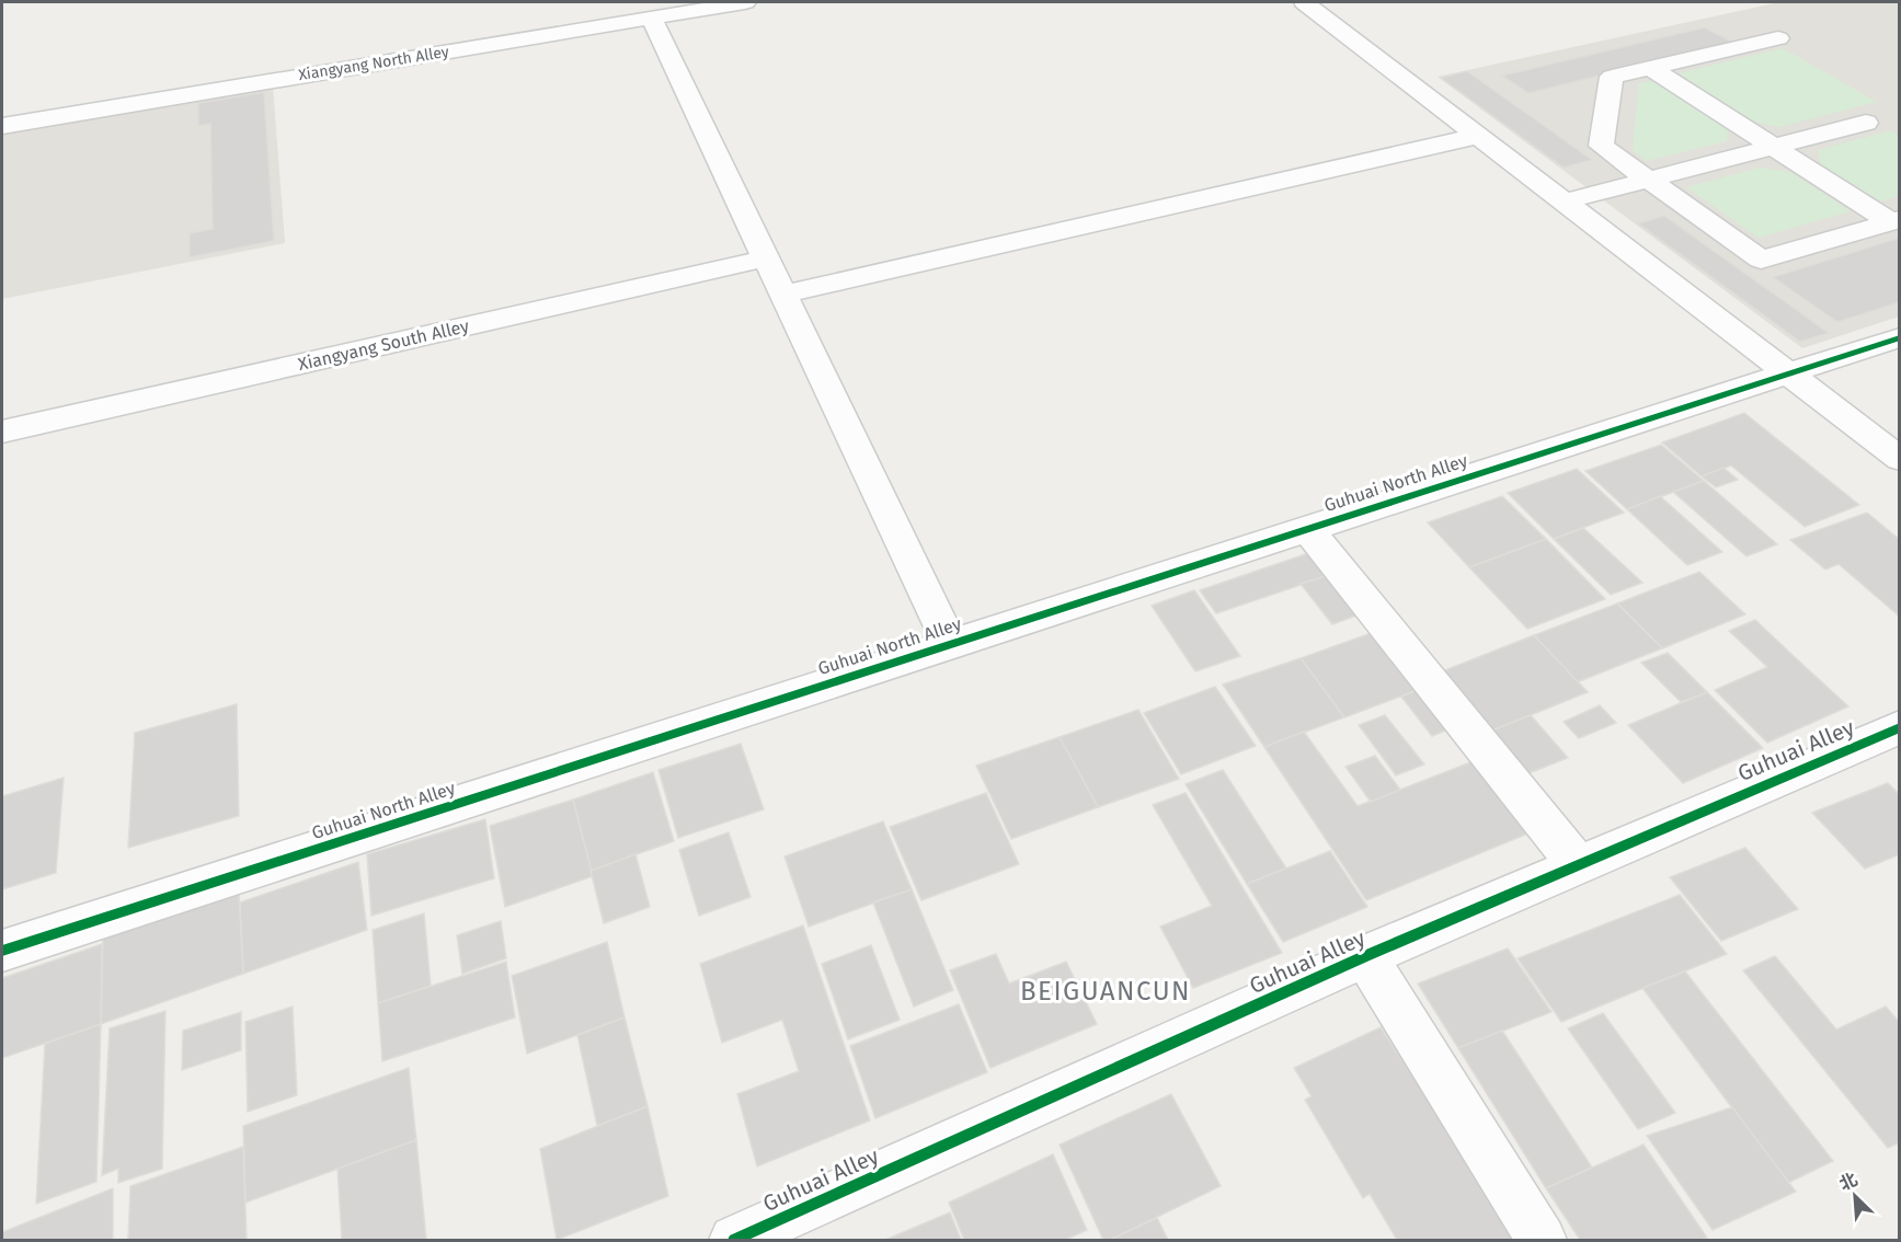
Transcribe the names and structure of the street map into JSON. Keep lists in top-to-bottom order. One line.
{"streets":{"street":["Xiangyang North Alley","Xiangyang South Alley","Guhuai North Alley","Guhuai Alley"]},"districts":["BEIGUANCUN"],"north":"top left"}
